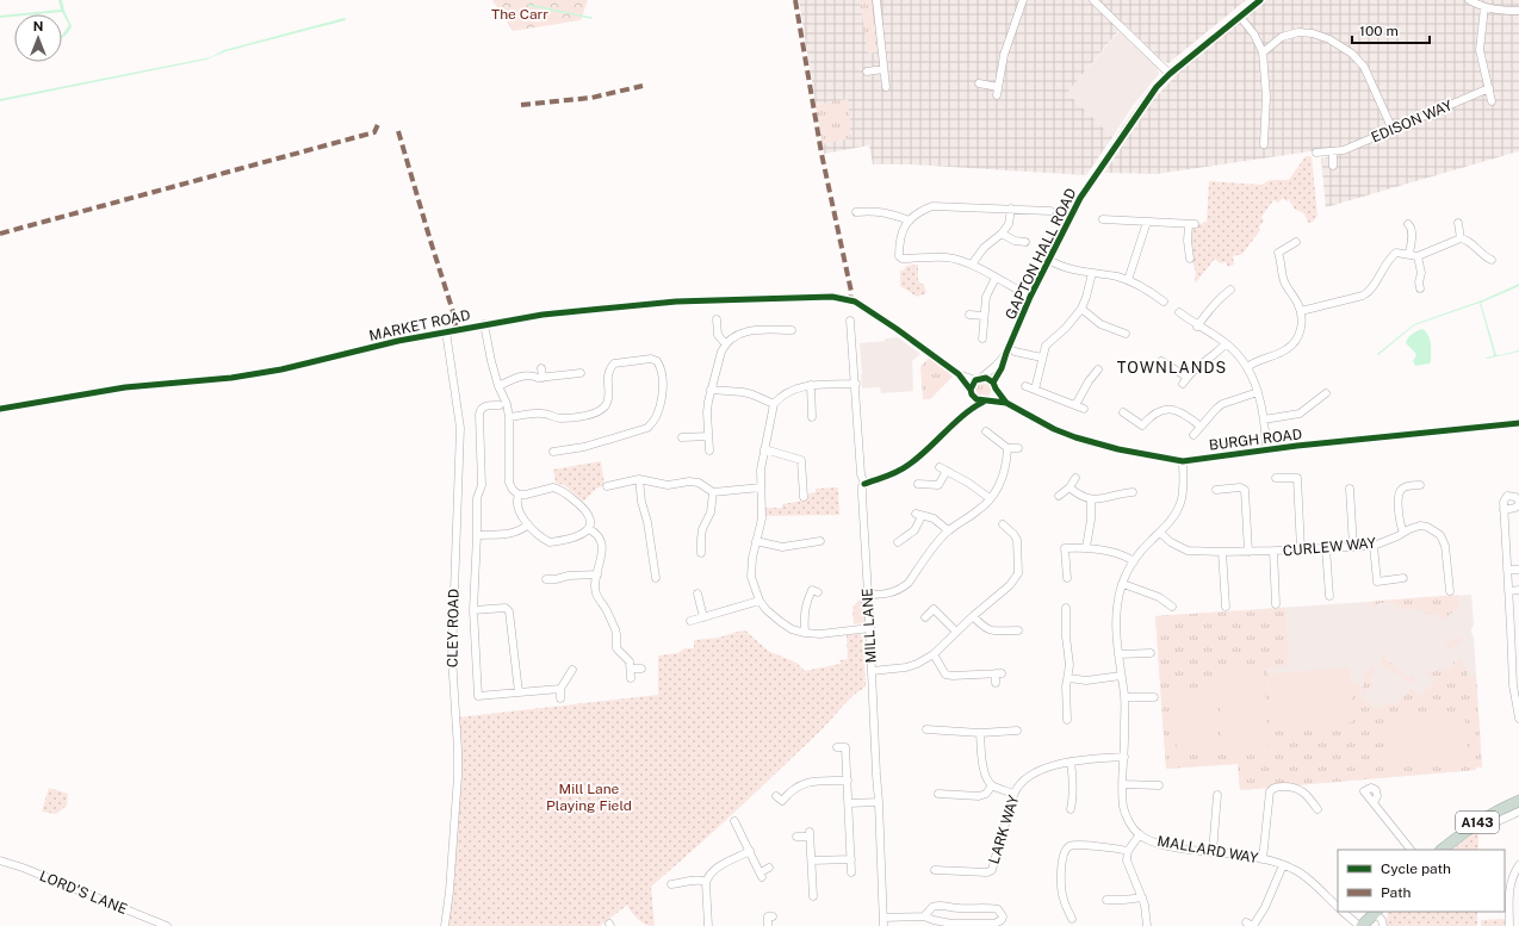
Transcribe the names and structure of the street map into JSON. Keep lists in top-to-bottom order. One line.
{"streets":{"highway":["A143"],"street":["EDISON WAY","GAPTON HALL ROAD","MARKET ROAD","BURGH ROAD","CURLEW WAY","MILL LANE","CLEY ROAD","LARK WAY","MALLARD WAY","LORD'S LANE"]},"crossings":[["GAPTON HALL ROAD","BURGH ROAD"],["MARKET ROAD","BURGH ROAD"],["MARKET ROAD","CLEY ROAD"],["BURGH ROAD","MALLARD WAY"],["CURLEW WAY","MALLARD WAY"],["LARK WAY","MALLARD WAY"]],"districts":["TOWNLANDS"],"parks":["The Carr","Mill Lane Playing Field"],"legend":["Cycle path","Path"],"scale_bar":"100 m","north":"top"}
